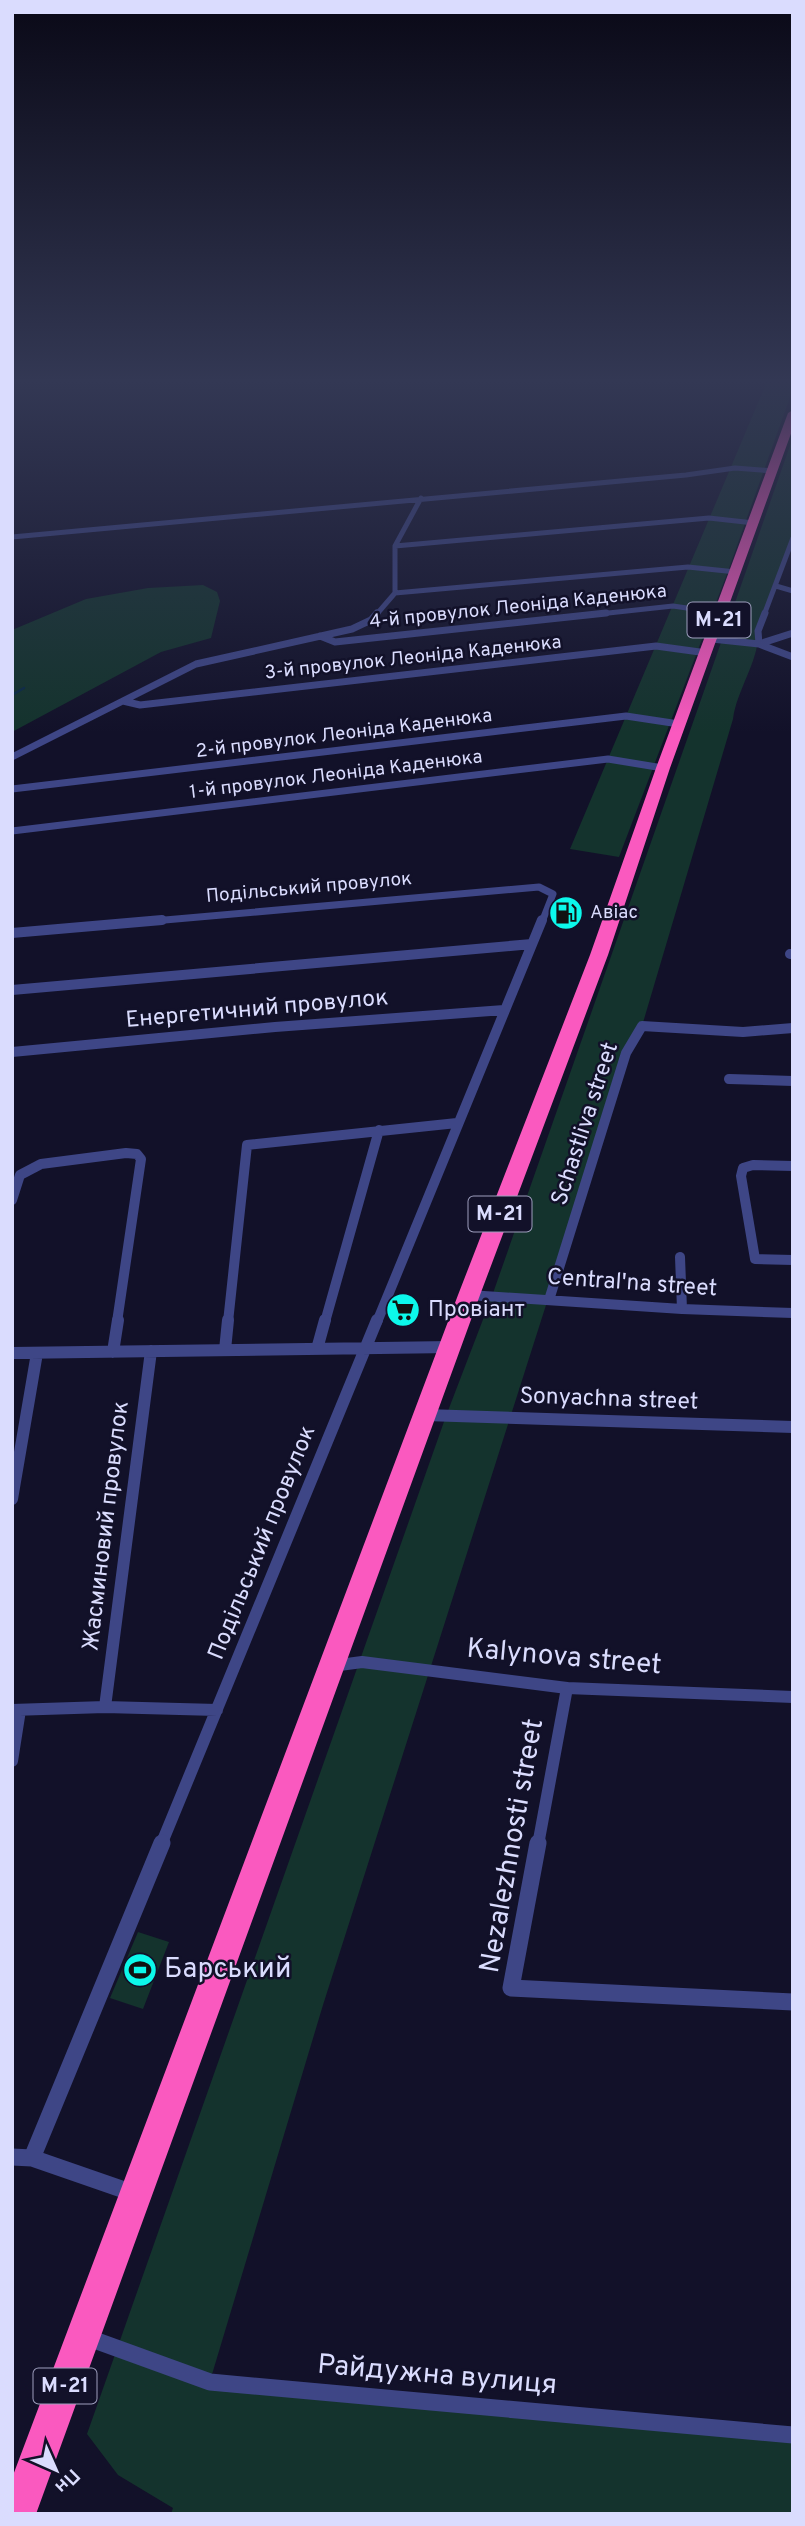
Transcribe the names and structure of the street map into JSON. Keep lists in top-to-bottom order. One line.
{"streets":{"highway":["М-21"],"street":["4-й провулок Леоніда Каденюка","3-й провулок Леоніда Каденюка","2-й провулок Леоніда Каденюка","1-й провулок Леоніда Каденюка","Подільський провулок","Енергетичний провулок","Schastliva street","Central'na street","Sonyachna street","Жасминовий провулок","Kalynova street","Nezalezhnosti street","Райдужна вулиця"]},"crossings":[["4-й провулок Леоніда Каденюка","М-21"],["М-21","3-й провулок Леоніда Каденюка"],["М-21","2-й провулок Леоніда Каденюка"],["М-21","1-й провулок Леоніда Каденюка"],["М-21","Central'na street"],["М-21","Sonyachna street"],["М-21","Kalynova street"],["М-21","Райдужна вулиця"],["Подільський провулок","Енергетичний провулок"],["Schastliva street","Central'na street"],["Kalynova street","Nezalezhnosti street"]],"places":{"fuel station":["Авіас"],"supermarket":["Провіант"],"sports":["Барський"]},"north":"bottom right"}
